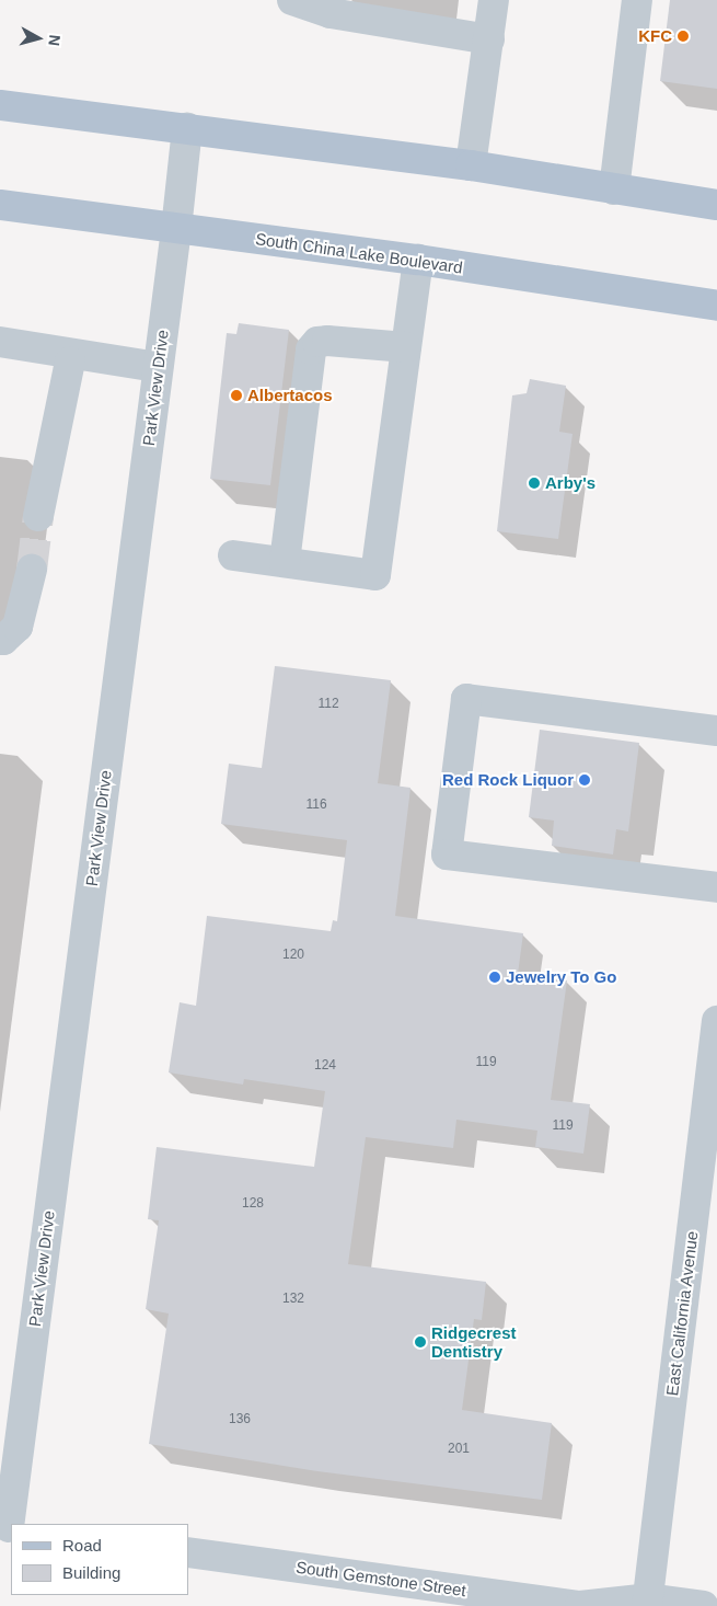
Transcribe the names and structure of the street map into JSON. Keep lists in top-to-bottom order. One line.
{"streets":{"main road":["South China Lake Boulevard"],"street":["Park View Drive","East California Avenue","South Gemstone Street"]},"crossings":[["South China Lake Boulevard","Park View Drive"],["East California Avenue","South Gemstone Street"]],"places":["KFC","Albertacos","Arby's","Red Rock Liquor","Jewelry To Go","Ridgecrest Dentistry"],"house_numbers":["112","116","120","119","124","119","128","132","136","201"],"legend":["Road","Building"],"north":"right"}
